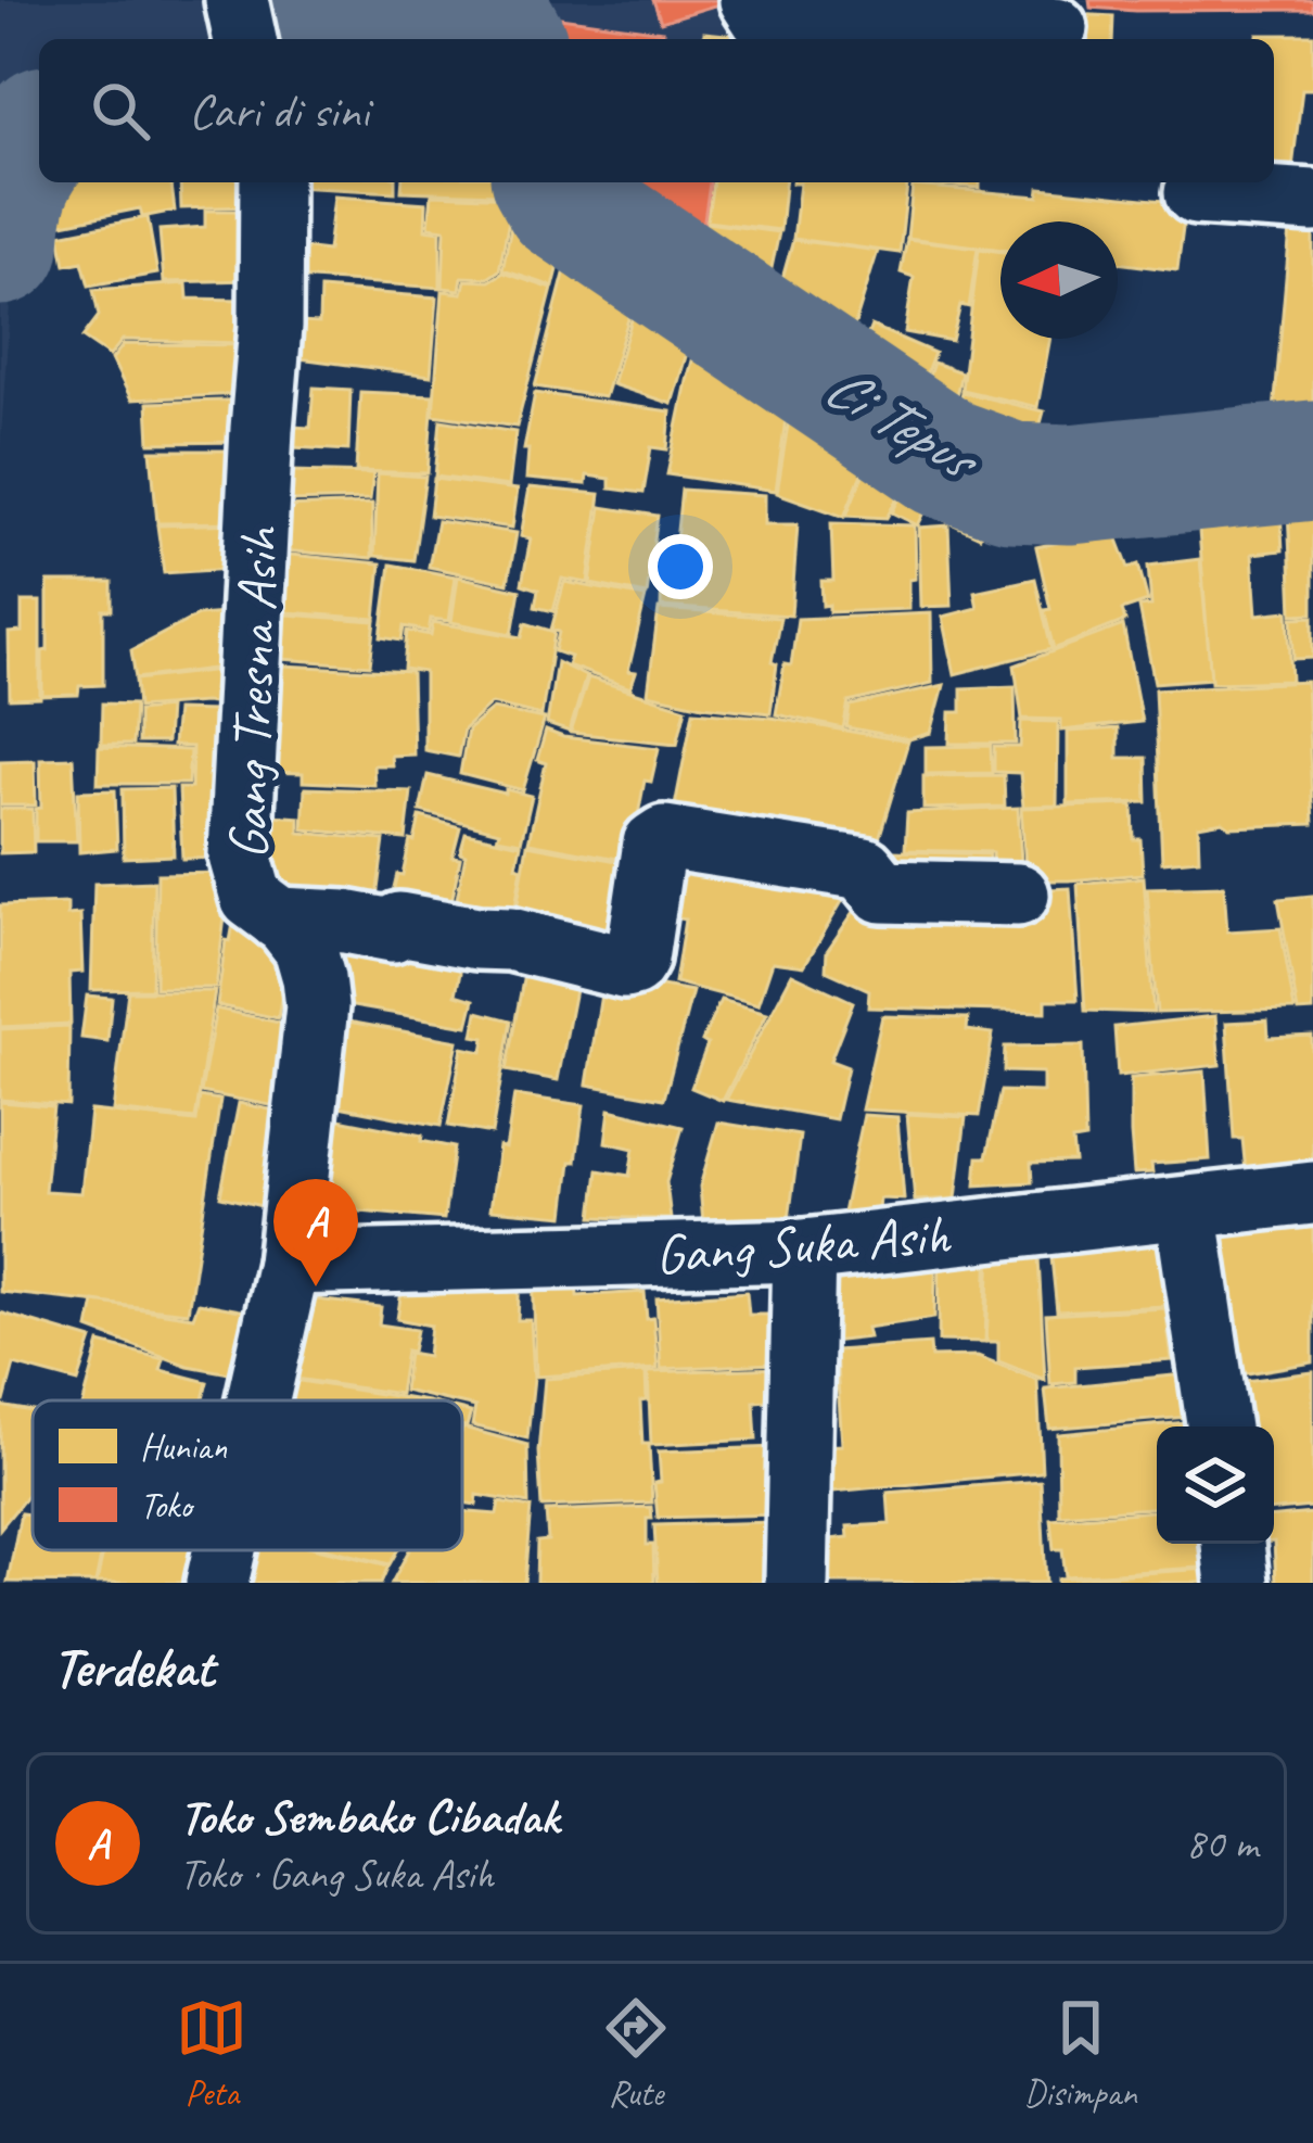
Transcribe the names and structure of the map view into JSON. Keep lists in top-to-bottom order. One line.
{"streets":{"street":["Gang Tresna Asih","Gang Suka Asih"]},"crossings":[["Gang Tresna Asih","Gang Suka Asih"]],"water":["Ci Tepus"],"legend":["Hunian","Toko"],"north":"left","page":{"search":"Cari di sini","pins":"A","heading":"Terdekat","list":[{"mark":"A","name":"Toko Sembako Cibadak","note":"Toko · Gang Suka Asih","value":"80 m"}],"nav":["Peta","Rute","Disimpan"]}}
